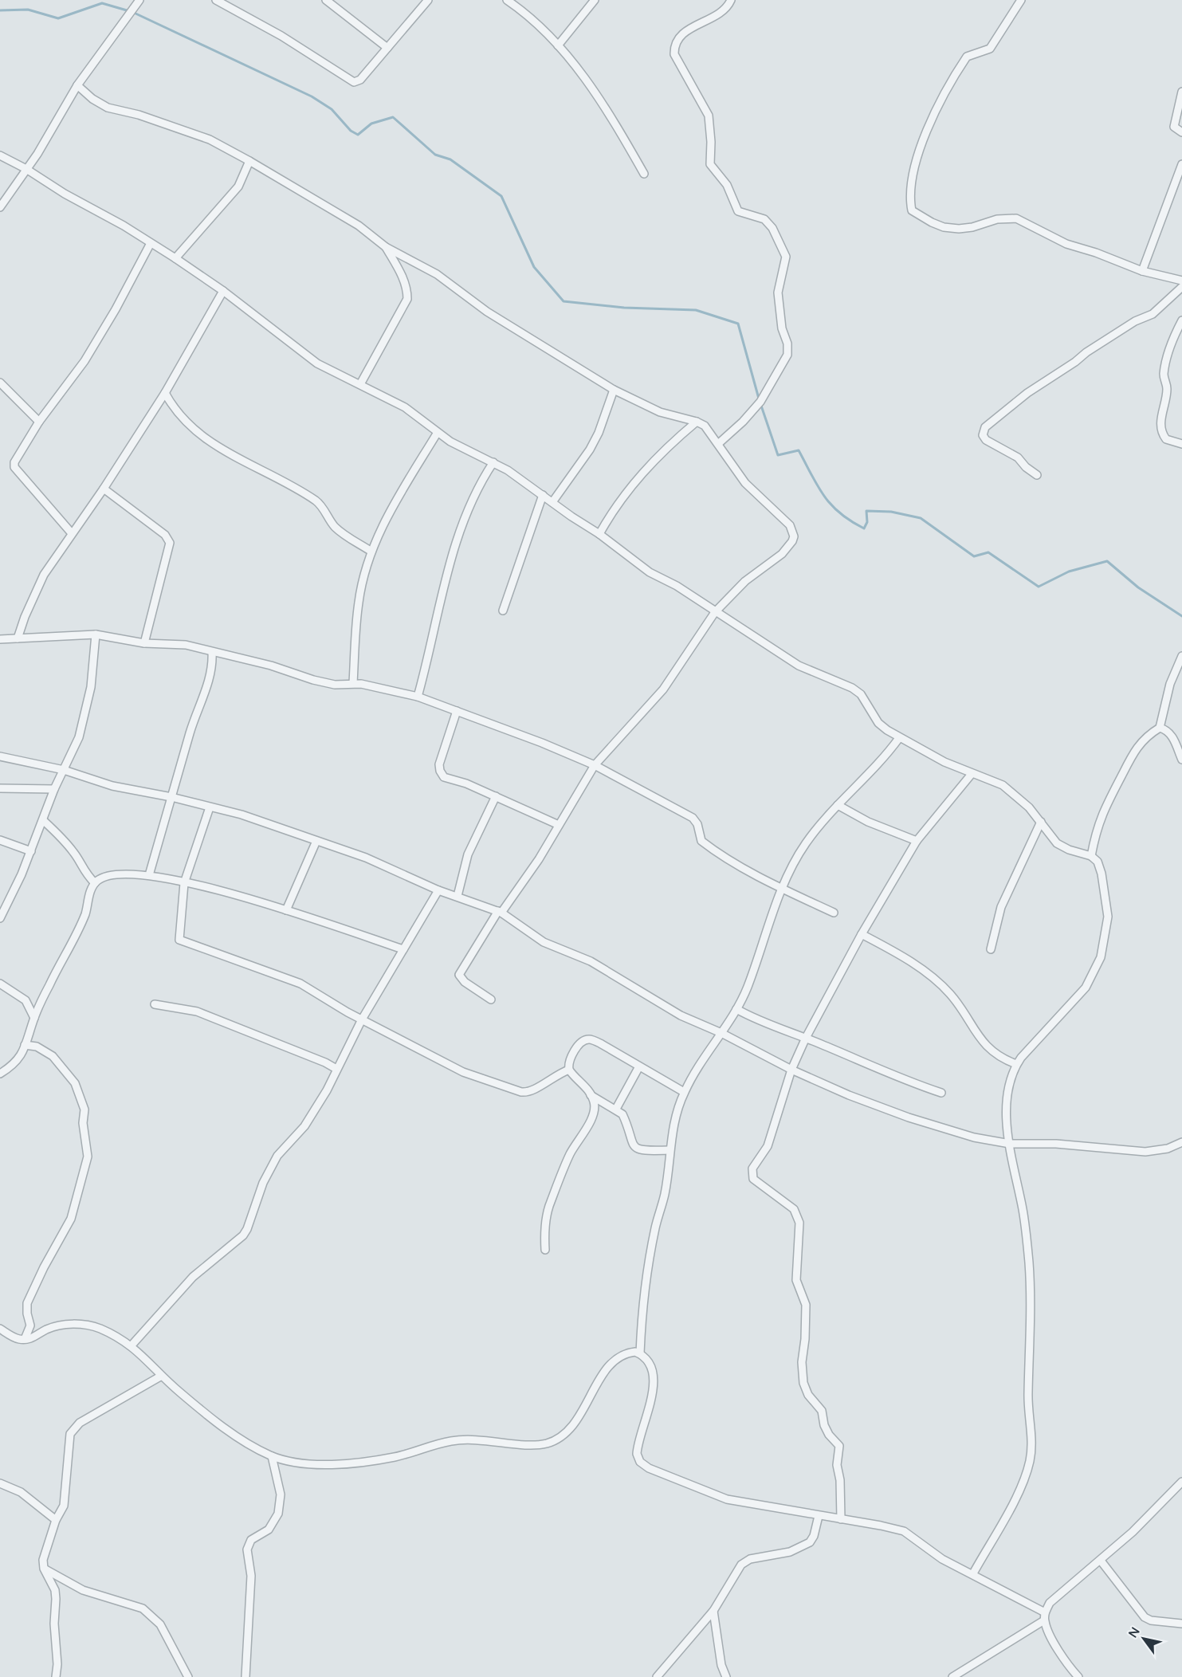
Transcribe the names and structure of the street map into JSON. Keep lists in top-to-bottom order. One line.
{"north":"top left"}
